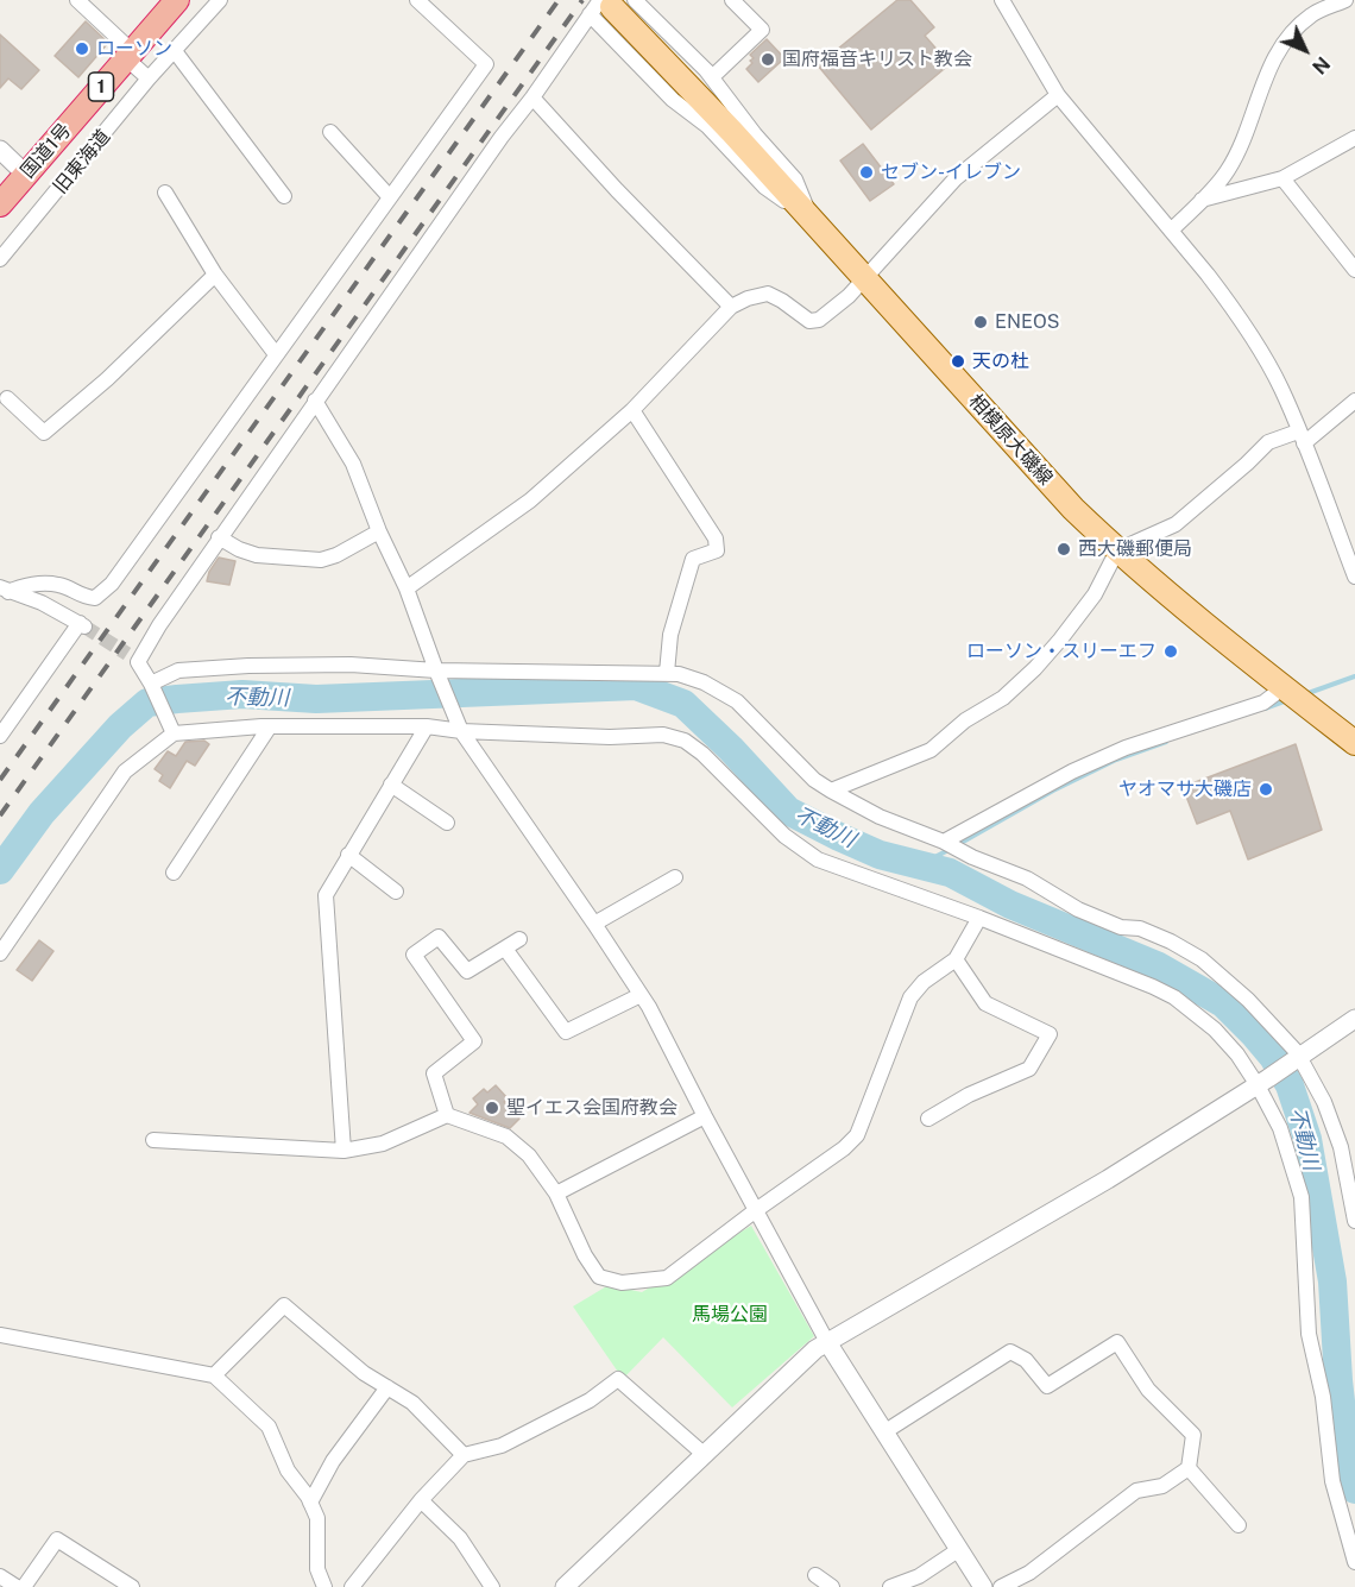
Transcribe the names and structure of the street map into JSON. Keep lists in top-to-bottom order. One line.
{"streets":{"highway":["1","国道1号"],"main road":["相模原大磯線"],"street":["旧東海道"]},"water":["不動川"],"parks":["馬場公園"],"places":["ローソン","国府福音キリスト教会","セブン-イレブン","ENEOS","天の杜","西大磯郵便局","ローソン・スリーエフ","ヤオマサ大磯店","聖イエス会国府教会"],"north":"bottom right"}
